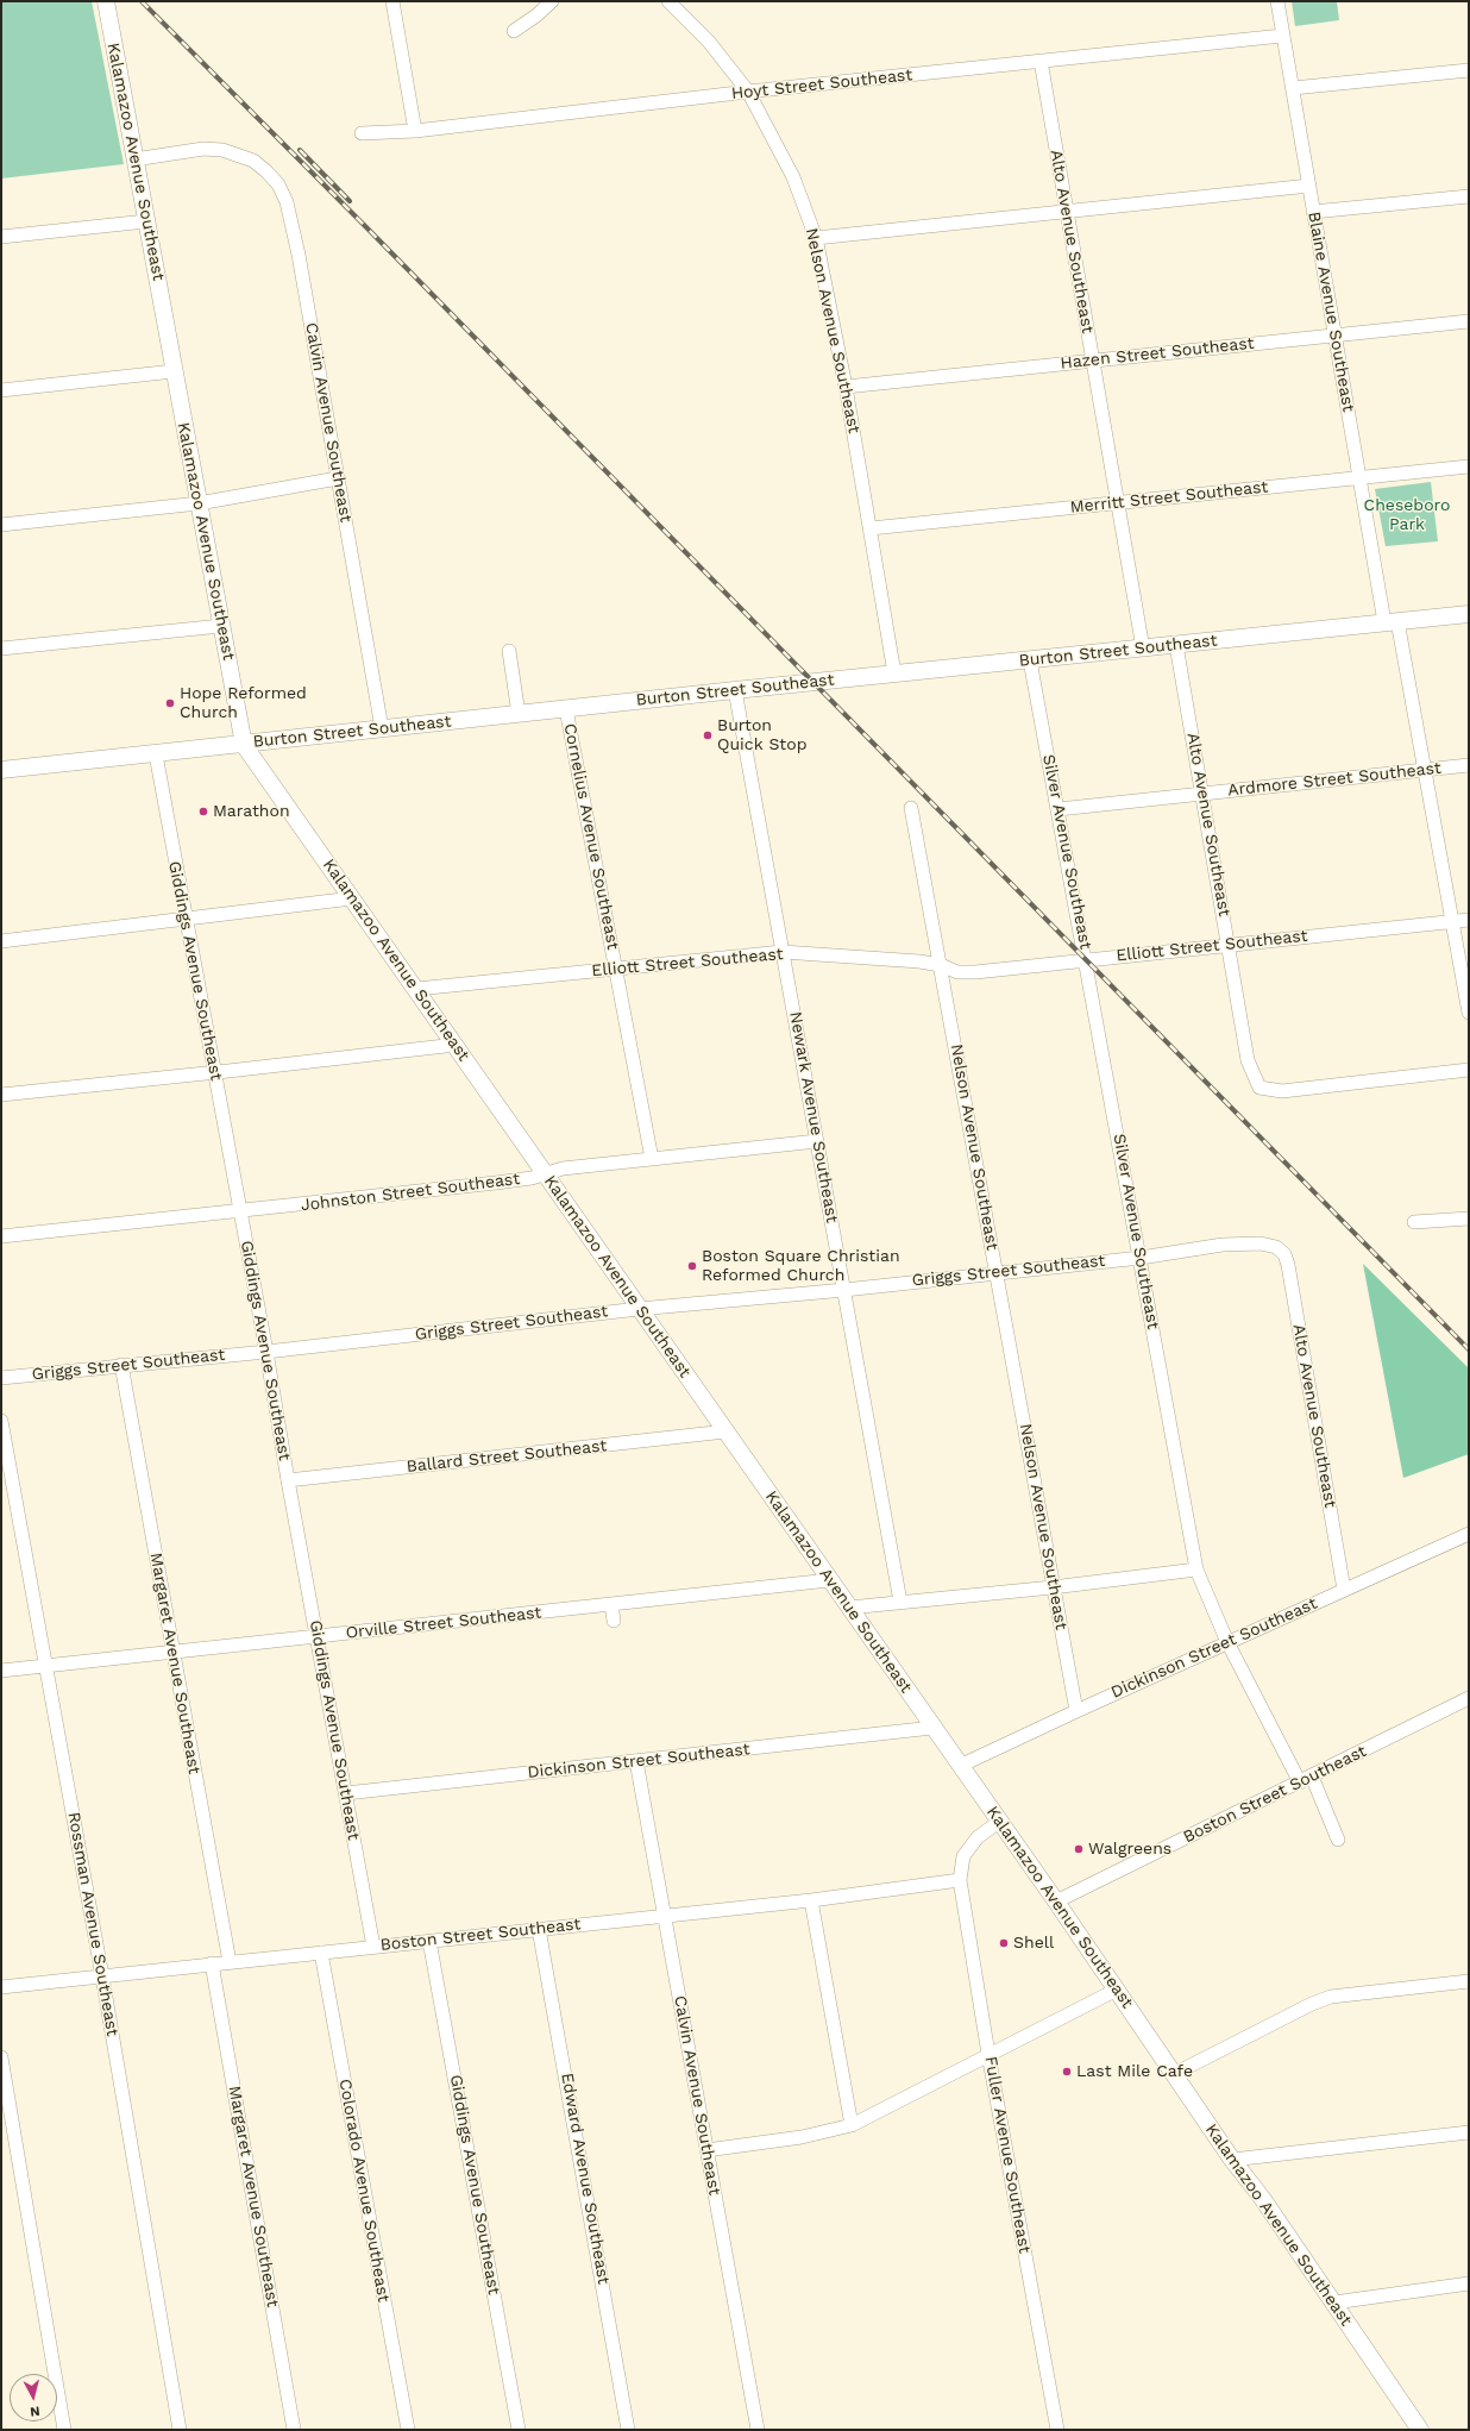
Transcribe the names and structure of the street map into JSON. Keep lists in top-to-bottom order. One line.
{"streets":{"main road":["Kalamazoo Avenue Southeast","Burton Street Southeast"],"street":["Hoyt Street Southeast","Alto Avenue Southeast","Blaine Avenue Southeast","Nelson Avenue Southeast","Hazen Street Southeast","Calvin Avenue Southeast","Merritt Street Southeast","Ardmore Street Southeast","Cornelius Avenue Southeast","Silver Avenue Southeast","Elliott Street Southeast","Giddings Avenue Southeast","Newark Avenue Southeast","Johnston Street Southeast","Griggs Street Southeast","Ballard Street Southeast","Orville Street Southeast","Dickinson Street Southeast","Margaret Avenue Southeast","Boston Street Southeast","Rossman Avenue Southeast","Fuller Avenue Southeast","Edward Avenue Southeast","Colorado Avenue Southeast"]},"crossings":[["Hoyt Street Southeast","Alto Avenue Southeast"],["Hoyt Street Southeast","Blaine Avenue Southeast"],["Hoyt Street Southeast","Nelson Avenue Southeast"],["Kalamazoo Avenue Southeast","Calvin Avenue Southeast"],["Kalamazoo Avenue Southeast","Burton Street Southeast"],["Kalamazoo Avenue Southeast","Elliott Street Southeast"],["Kalamazoo Avenue Southeast","Johnston Street Southeast"],["Kalamazoo Avenue Southeast","Griggs Street Southeast"],["Kalamazoo Avenue Southeast","Ballard Street Southeast"],["Kalamazoo Avenue Southeast","Orville Street Southeast"],["Kalamazoo Avenue Southeast","Dickinson Street Southeast"],["Kalamazoo Avenue Southeast","Boston Street Southeast"],["Alto Avenue Southeast","Hazen Street Southeast"],["Alto Avenue Southeast","Merritt Street Southeast"],["Alto Avenue Southeast","Burton Street Southeast"],["Alto Avenue Southeast","Ardmore Street Southeast"],["Alto Avenue Southeast","Elliott Street Southeast"],["Alto Avenue Southeast","Griggs Street Southeast"],["Alto Avenue Southeast","Dickinson Street Southeast"],["Blaine Avenue Southeast","Hazen Street Southeast"],["Blaine Avenue Southeast","Merritt Street Southeast"],["Blaine Avenue Southeast","Burton Street Southeast"],["Blaine Avenue Southeast","Ardmore Street Southeast"],["Blaine Avenue Southeast","Elliott Street Southeast"],["Nelson Avenue Southeast","Hazen Street Southeast"],["Nelson Avenue Southeast","Merritt Street Southeast"],["Nelson Avenue Southeast","Burton Street Southeast"],["Nelson Avenue Southeast","Elliott Street Southeast"],["Nelson Avenue Southeast","Griggs Street Southeast"],["Nelson Avenue Southeast","Dickinson Street Southeast"],["Calvin Avenue Southeast","Burton Street Southeast"],["Calvin Avenue Southeast","Dickinson Street Southeast"],["Calvin Avenue Southeast","Boston Street Southeast"],["Burton Street Southeast","Cornelius Avenue Southeast"],["Burton Street Southeast","Silver Avenue Southeast"],["Burton Street Southeast","Giddings Avenue Southeast"],["Burton Street Southeast","Newark Avenue Southeast"],["Ardmore Street Southeast","Silver Avenue Southeast"],["Cornelius Avenue Southeast","Elliott Street Southeast"],["Cornelius Avenue Southeast","Johnston Street Southeast"],["Silver Avenue Southeast","Elliott Street Southeast"],["Silver Avenue Southeast","Griggs Street Southeast"],["Silver Avenue Southeast","Dickinson Street Southeast"],["Silver Avenue Southeast","Boston Street Southeast"],["Elliott Street Southeast","Newark Avenue Southeast"],["Giddings Avenue Southeast","Johnston Street Southeast"],["Giddings Avenue Southeast","Griggs Street Southeast"],["Giddings Avenue Southeast","Ballard Street Southeast"],["Giddings Avenue Southeast","Orville Street Southeast"],["Giddings Avenue Southeast","Dickinson Street Southeast"],["Giddings Avenue Southeast","Boston Street Southeast"],["Newark Avenue Southeast","Johnston Street Southeast"],["Newark Avenue Southeast","Griggs Street Southeast"],["Griggs Street Southeast","Margaret Avenue Southeast"],["Orville Street Southeast","Margaret Avenue Southeast"],["Orville Street Southeast","Rossman Avenue Southeast"],["Margaret Avenue Southeast","Boston Street Southeast"],["Boston Street Southeast","Rossman Avenue Southeast"],["Boston Street Southeast","Fuller Avenue Southeast"],["Boston Street Southeast","Edward Avenue Southeast"],["Boston Street Southeast","Colorado Avenue Southeast"]],"parks":["Cheseboro Park"],"places":["Hope Reformed Church","Burton Quick Stop","Marathon","Boston Square Christian Reformed Church","Walgreens","Shell","Last Mile Cafe"],"north":"bottom"}
